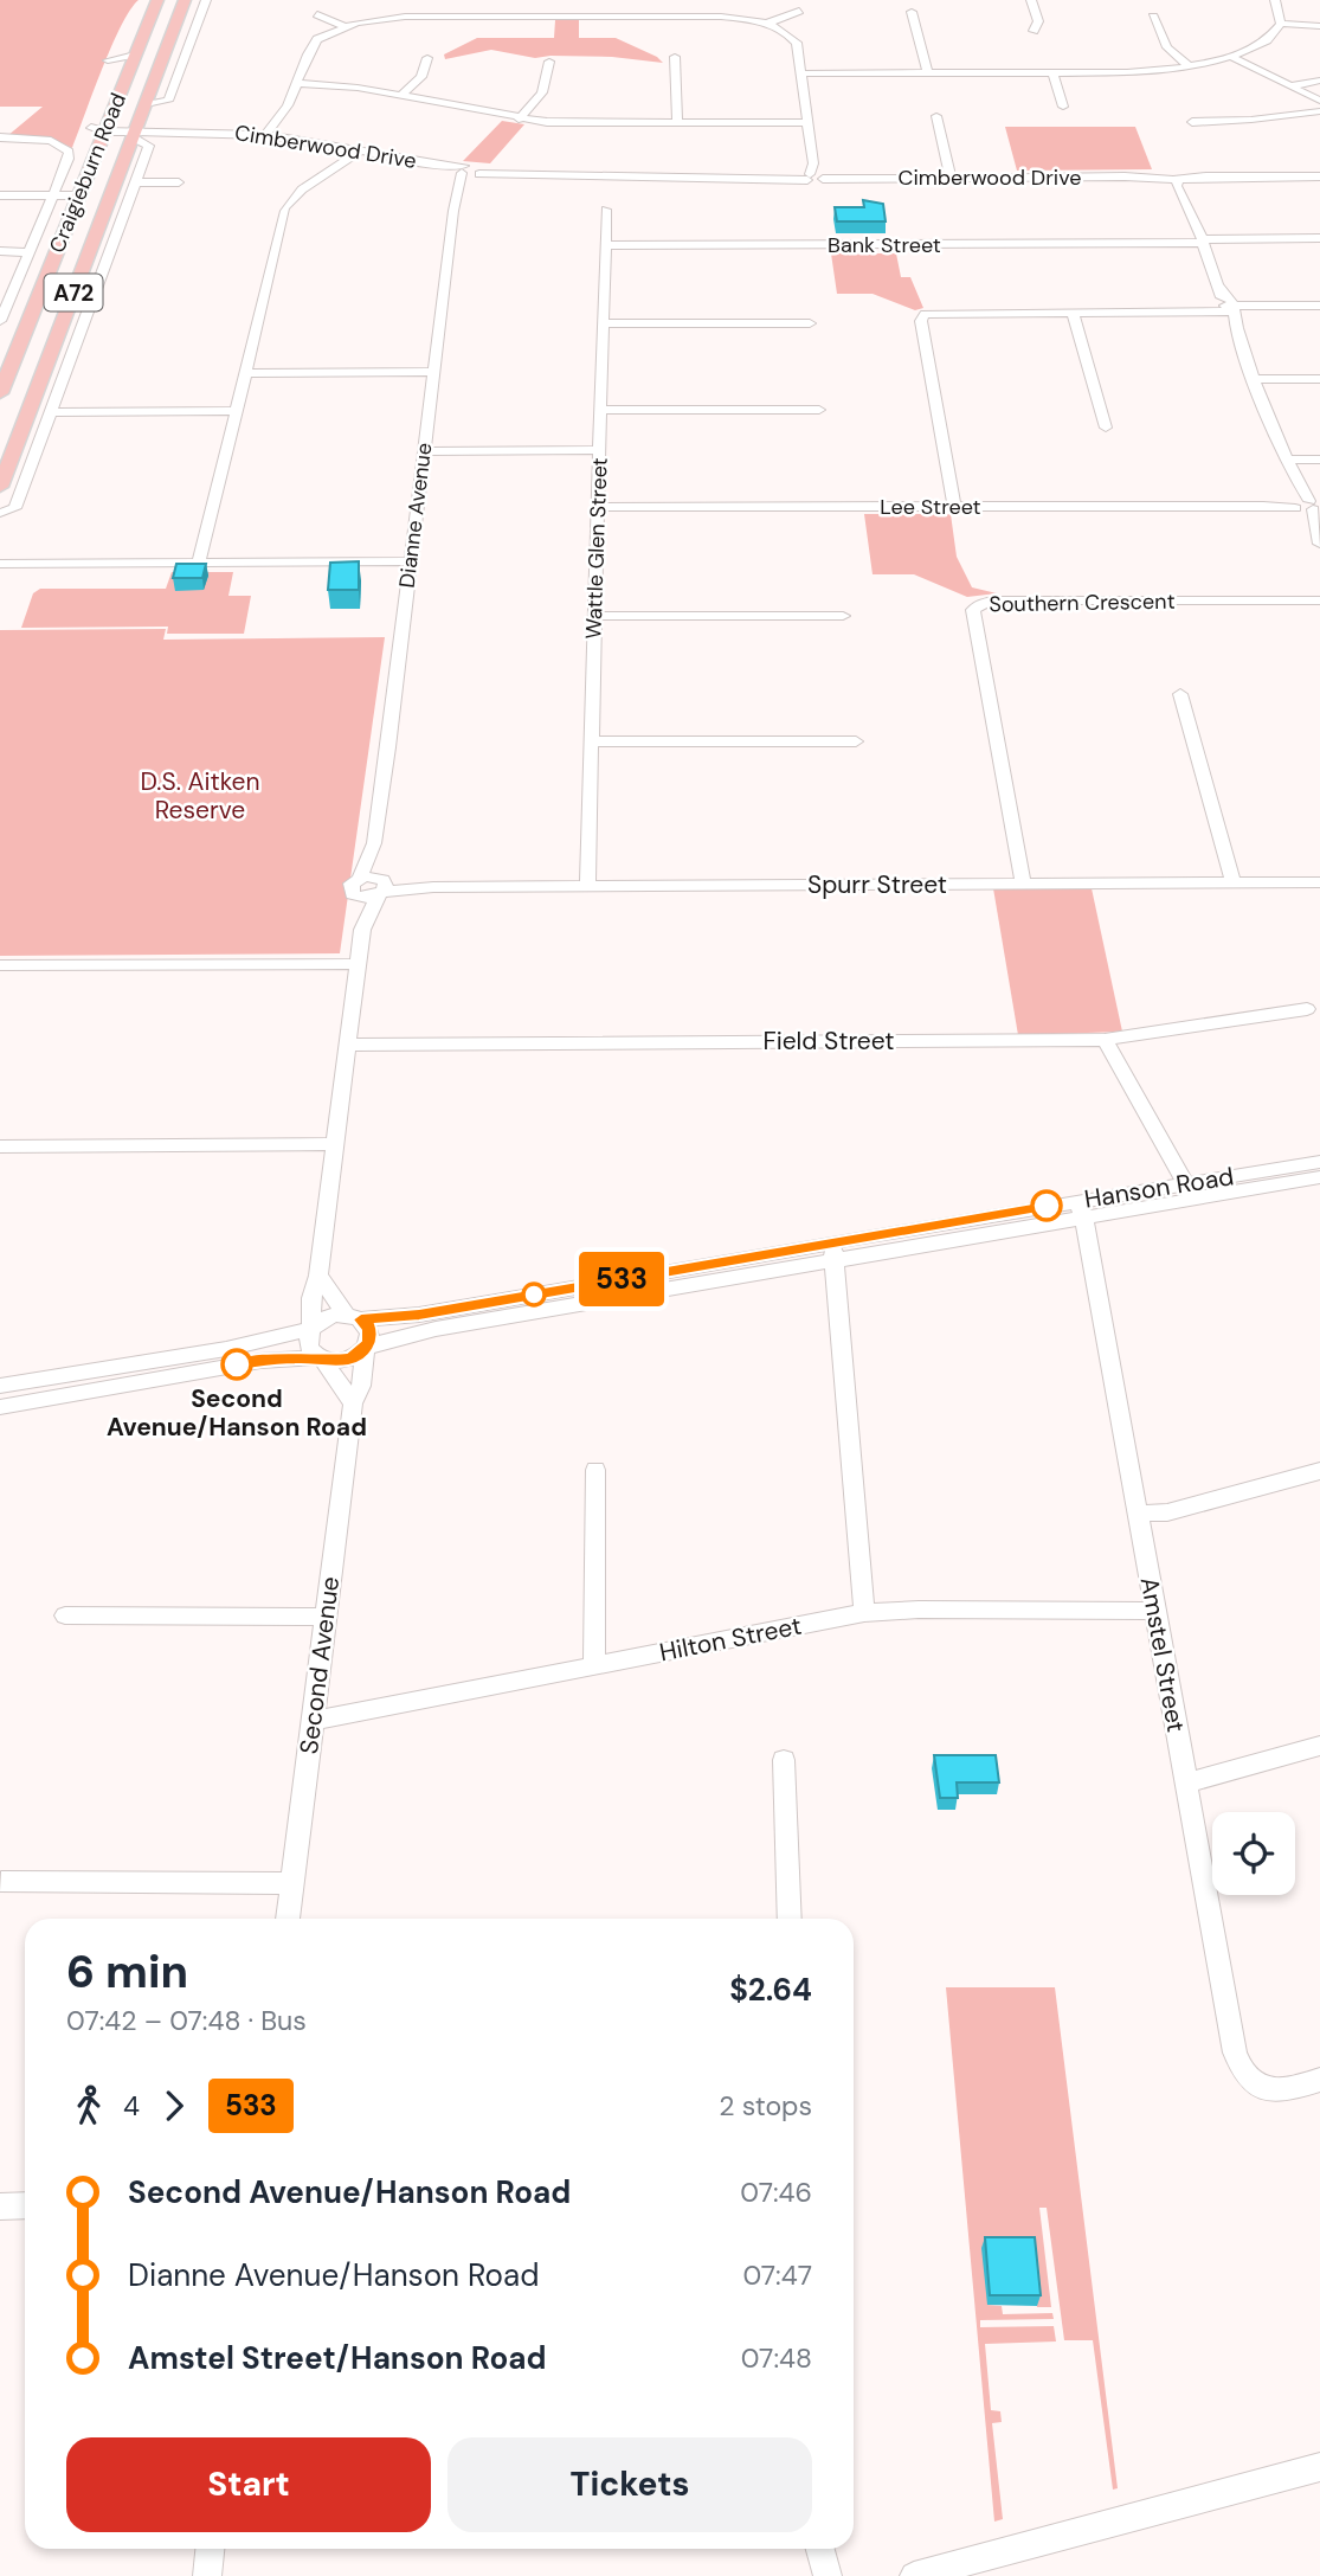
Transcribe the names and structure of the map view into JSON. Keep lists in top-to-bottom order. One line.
{"streets":{"main road":["Craigieburn Road","A72"],"street":["Cimberwood Drive","Bank Street","Lee Street","Dianne Avenue","Wattle Glen Street","Southern Crescent","Spurr Street","Field Street","Hanson Road","Hilton Street","Amstel Street","Second Avenue"]},"crossings":[["Cimberwood Drive","Craigieburn Road"],["Cimberwood Drive","Dianne Avenue"],["Bank Street","Wattle Glen Street"],["Lee Street","Wattle Glen Street"],["Dianne Avenue","Spurr Street"],["Wattle Glen Street","Spurr Street"],["Southern Crescent","Spurr Street"],["Hanson Road","Amstel Street"],["Hanson Road","Second Avenue"],["Hilton Street","Amstel Street"],["Hilton Street","Second Avenue"]],"parks":["D.S. Aitken Reserve"],"places":["Second Avenue/Hanson Road"],"lines":["bus line 533"],"page":{"on_map":"533","heading":["6 min","07:42 – 07:48 · Bus","$2.64"],"legs":["4","533","2 stops"],"list":[{"name":"Second Avenue/Hanson Road","value":"07:46"},{"name":"Dianne Avenue/Hanson Road","value":"07:47"},{"name":"Amstel Street/Hanson Road","value":"07:48"}],"buttons":["Start","Tickets"]}}
